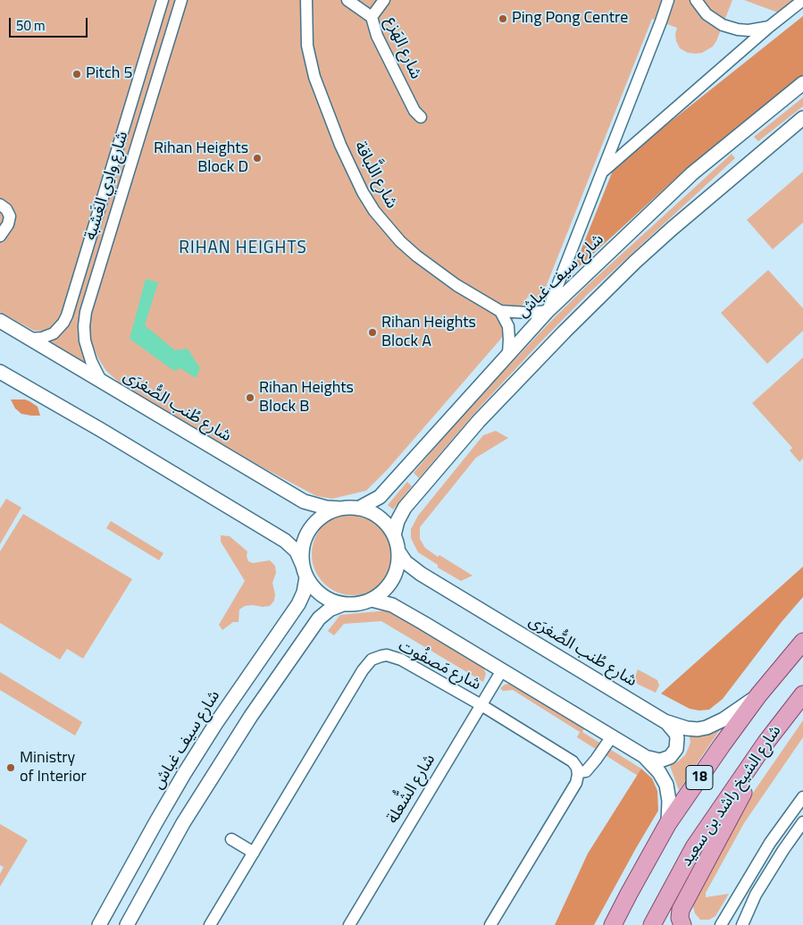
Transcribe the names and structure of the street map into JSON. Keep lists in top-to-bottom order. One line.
{"streets":{"main road":["18","شارع الشيخ راشد بن سعيد"],"street":["شارع الهَزع","شارع اللَّباقة","شارع وادِي الغَشبة","شارع سيف غباش","شارع طُنب الصُّغرَى","شارع مَصفُوت","شارع الشُّعلة"]},"crossings":[["شارع اللَّباقة","شارع سيف غباش"],["شارع وادِي الغَشبة","شارع طُنب الصُّغرَى"],["شارع سيف غباش","شارع طُنب الصُّغرَى"],["شارع طُنب الصُّغرَى","18"],["شارع مَصفُوت","شارع الشُّعلة"]],"districts":["RIHAN HEIGHTS"],"places":["Ping Pong Centre","Pitch 5","Rihan Heights Block D","Rihan Heights Block A","Rihan Heights Block B","Ministry of Interior"],"scale_bar":"50 m"}
